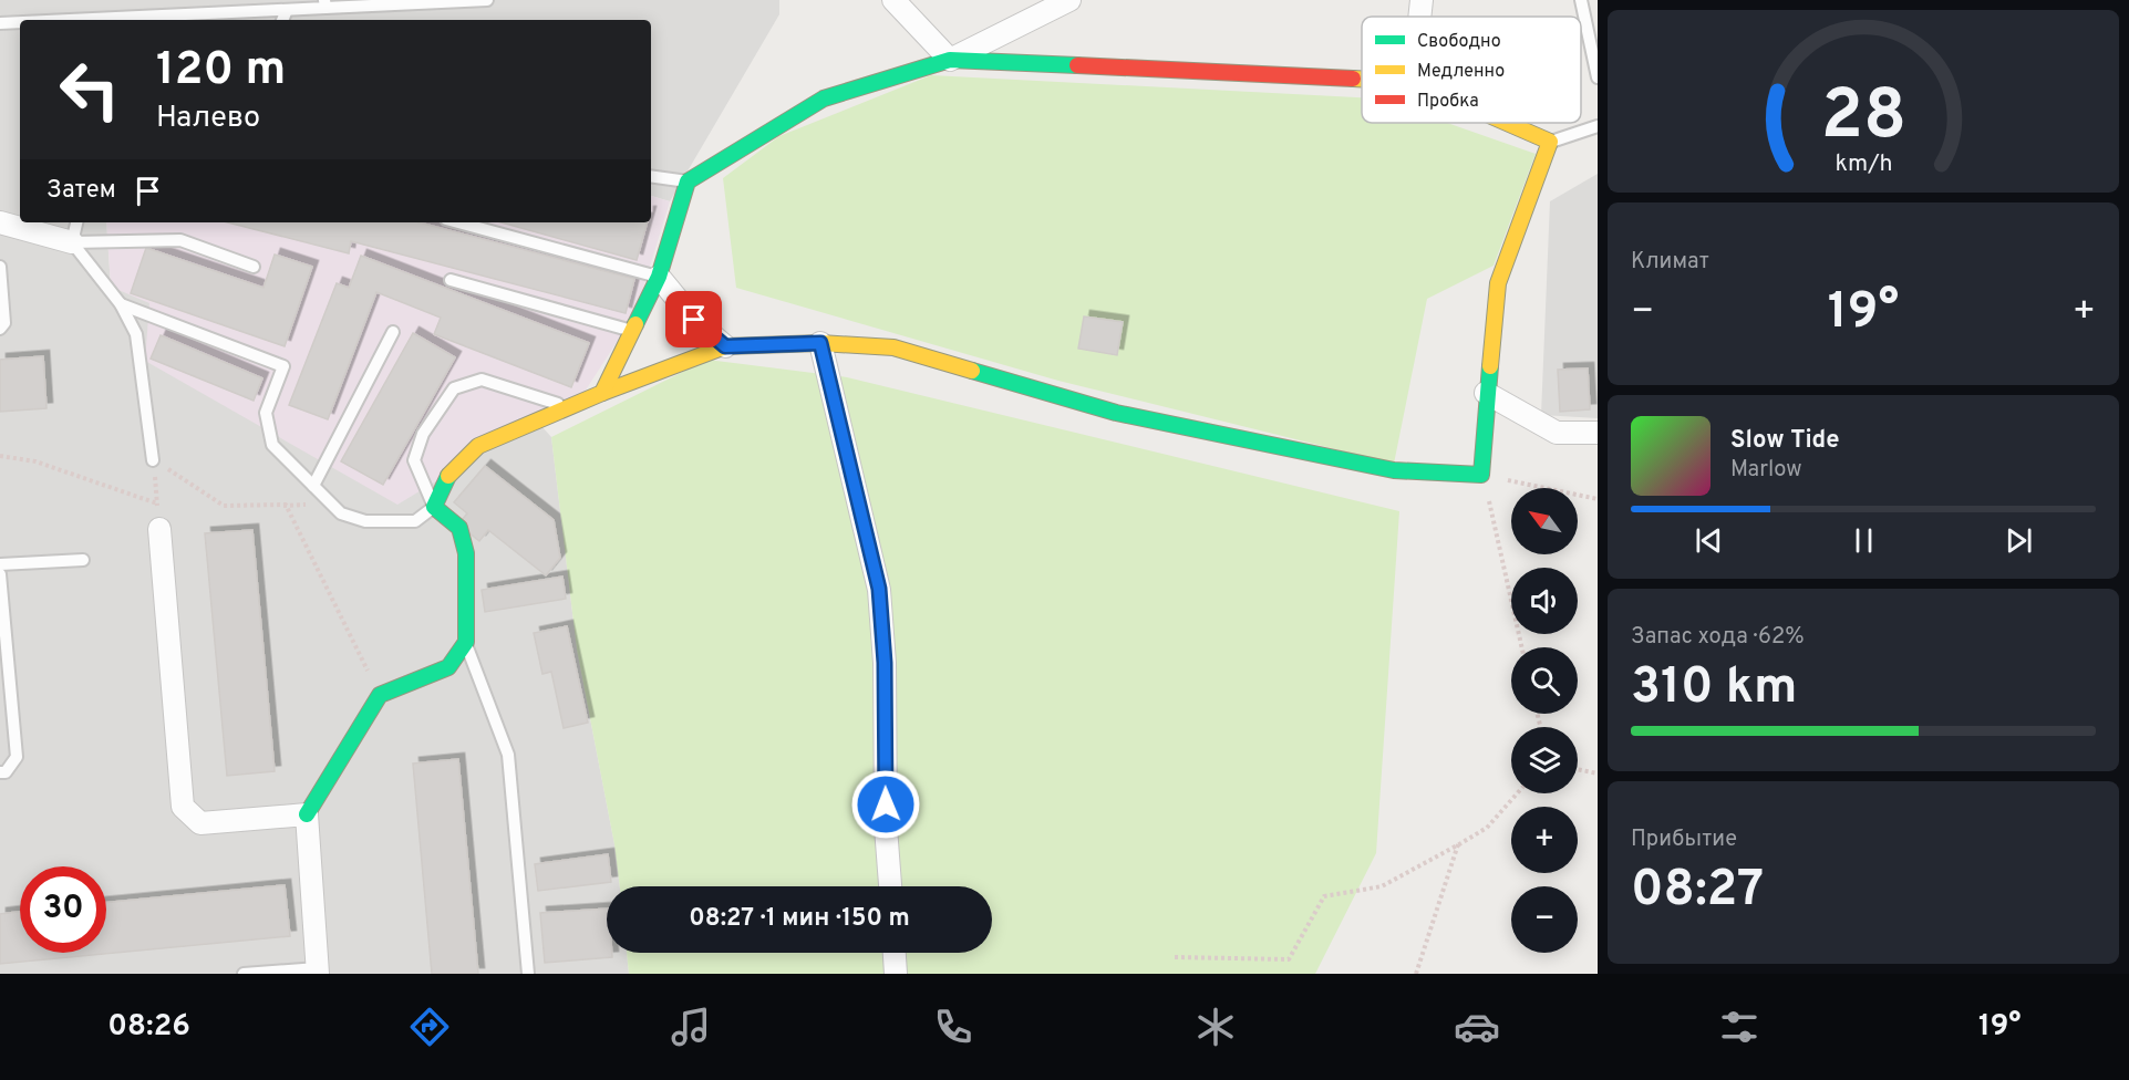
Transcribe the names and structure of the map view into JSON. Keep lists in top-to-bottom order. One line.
{"legend":["Свободно","Медленно","Пробка"],"north":"top left","page":{"turn":["120 m","Налево"],"then":"Затем","tile":["Климат",["Запас хода · 62%","310 km"],["Прибытие","08:27"]],"heat":["−","19°","+"],"song":["Slow Tide","Marlow"],"map_buttons":["+","−"],"limit":"30","trip":"08:27 · 1 мин · 150 m","tabs":["08:26","19°"],"gauge":["28","km/h"]}}
